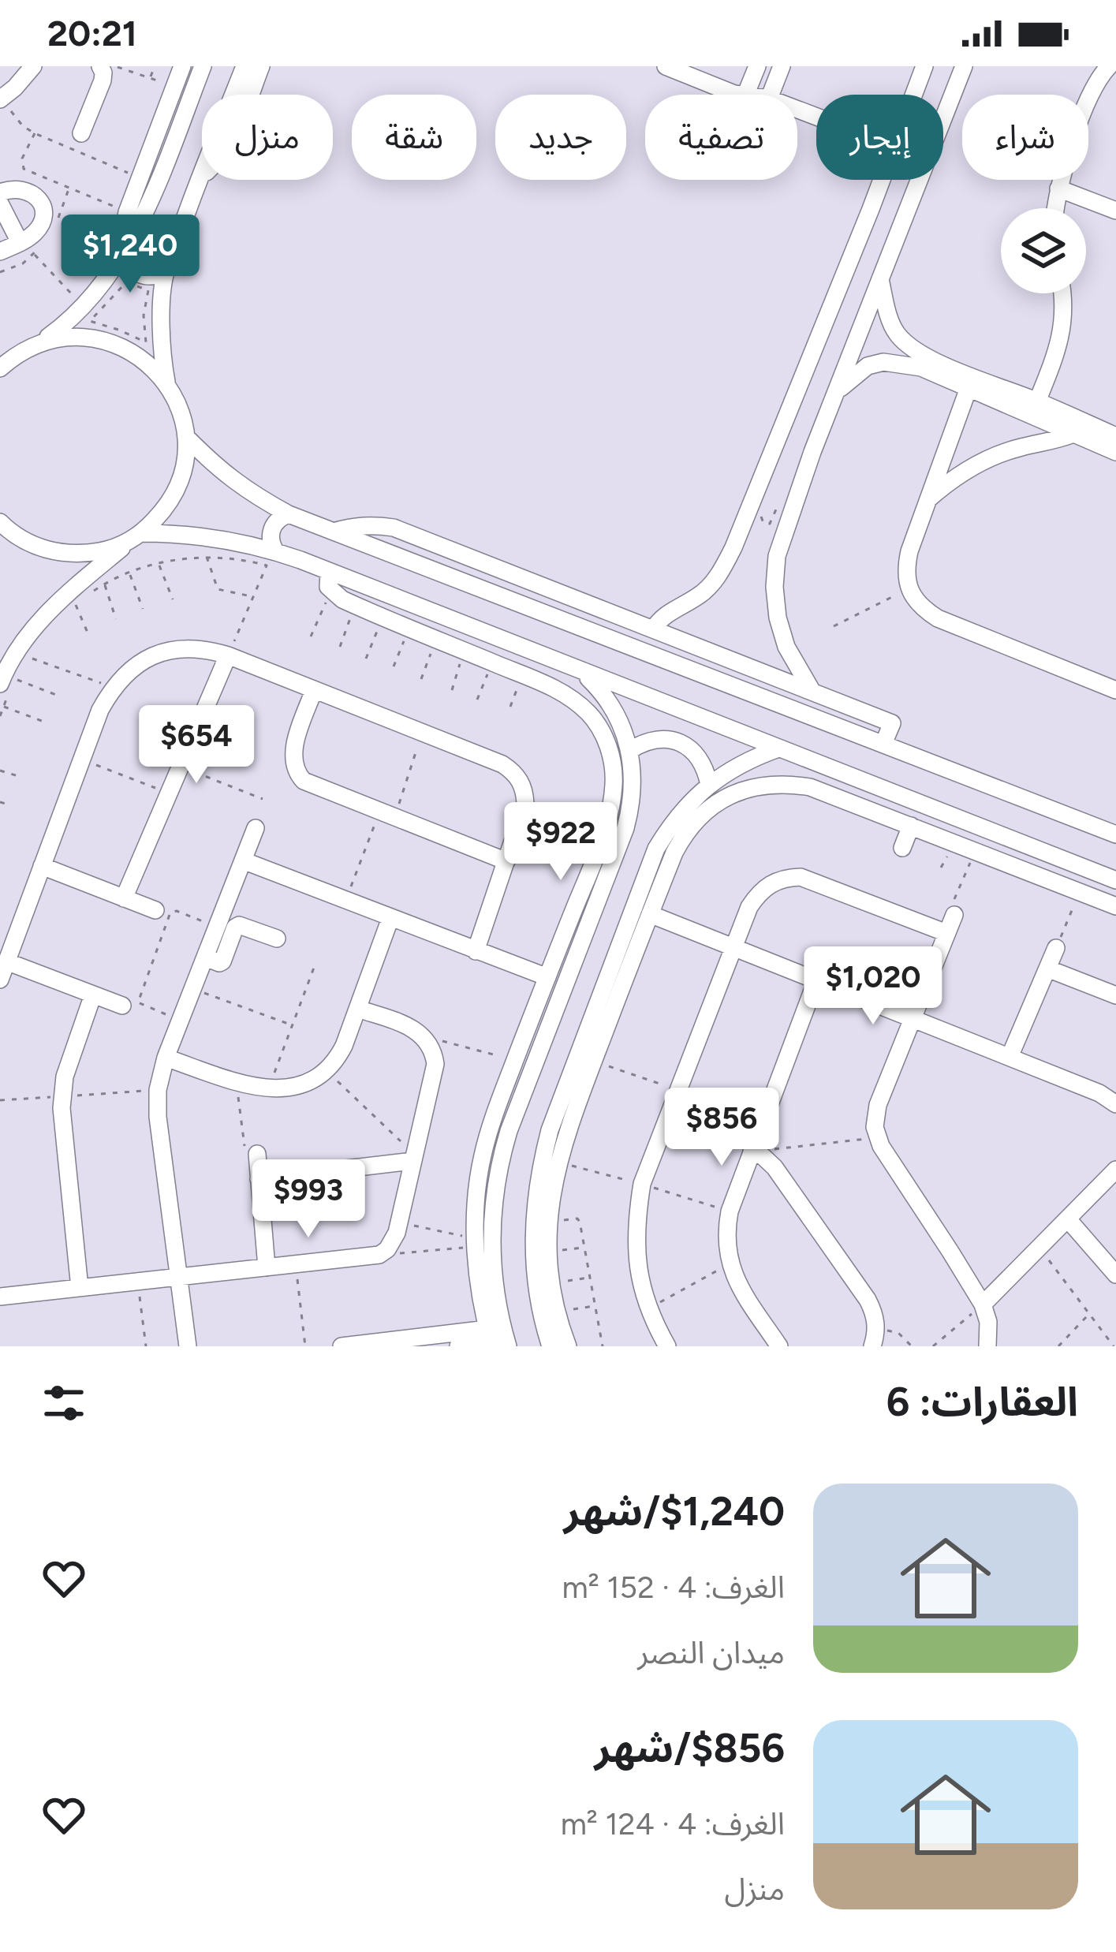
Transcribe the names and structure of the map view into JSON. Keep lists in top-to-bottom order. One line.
{"page":{"status":"20:21","chip":["شراء","إيجار","تصفية","جديد","شقة","منزل"],"price":["$1,240","$654","$922","$1,020","$856","$993"],"heading":"العقارات: 6","list":[{"name":"$1,240/شهر","note":"الغرف: 4 · 152 m² · ميدان النصر"},{"name":"$856/شهر","note":"الغرف: 4 · 124 m² · منزل"}]}}
